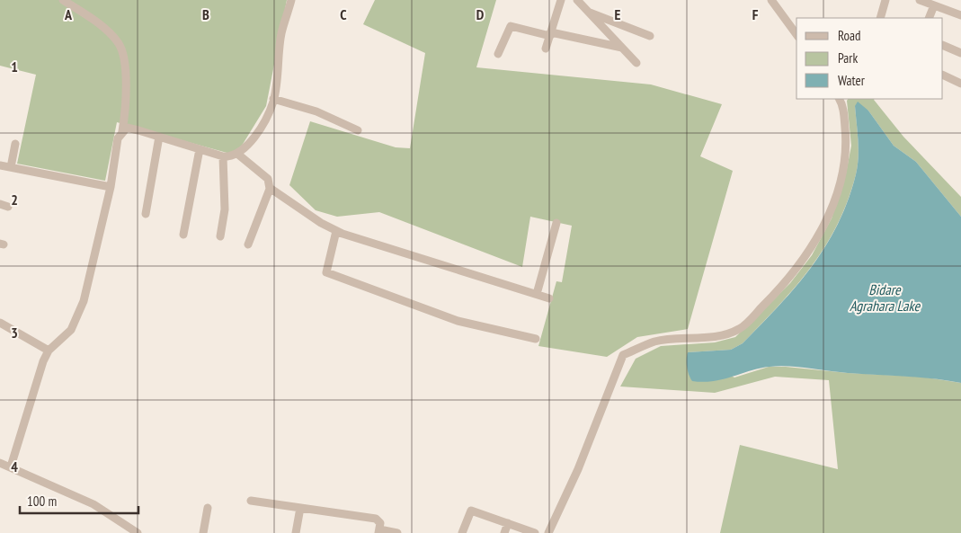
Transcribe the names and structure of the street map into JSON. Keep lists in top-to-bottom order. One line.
{"water":["Bidare Agrahara Lake"],"legend":["Road","Park","Water"],"scale_bar":"100 m","grid":{"columns":["A","B","C","D","E","F"],"rows":["1","2","3","4"]}}
